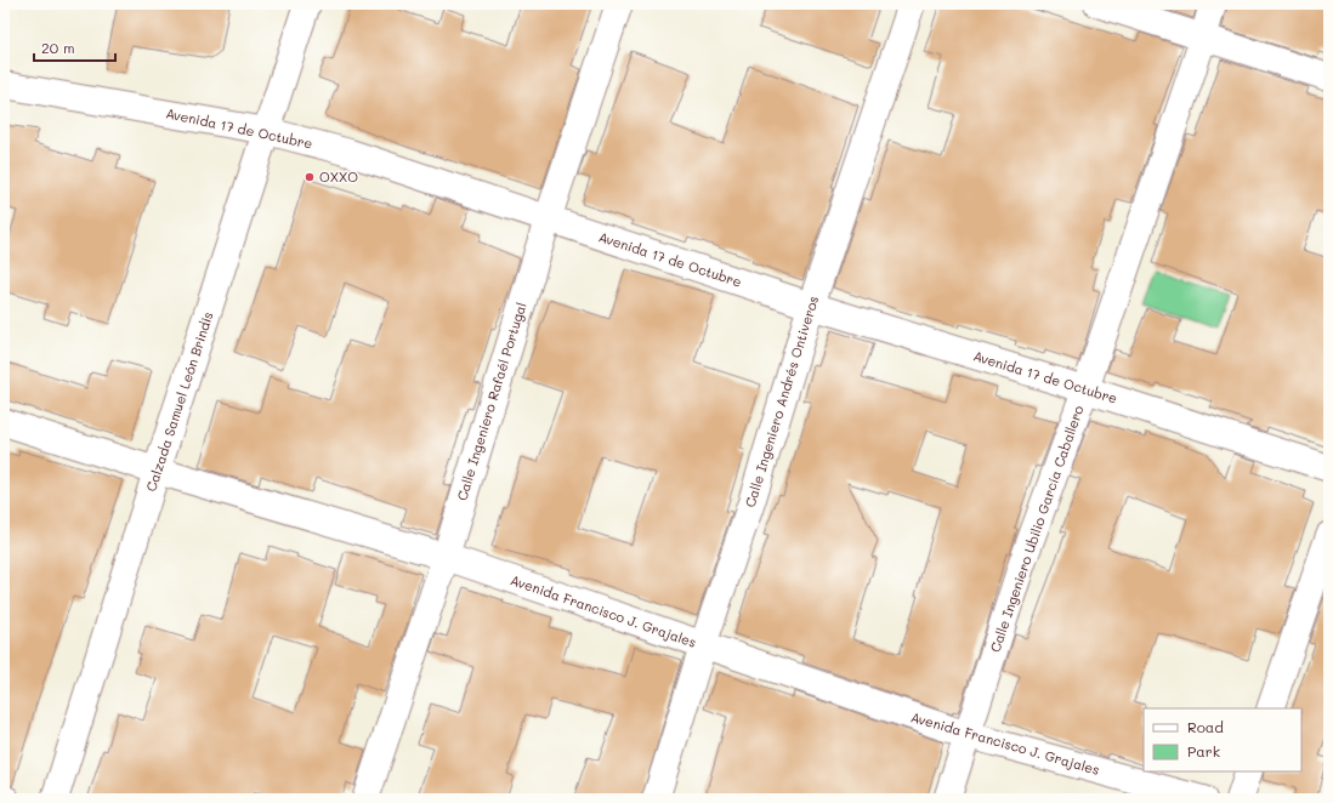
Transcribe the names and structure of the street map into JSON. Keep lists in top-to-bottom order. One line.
{"streets":{"street":["Avenida 17 de Octubre","Calzada Samuel León Brindis","Calle Ingeniero Rafaél Portugal","Calle Ingeniero Andrés Ontiveros","Calle Ingeniero Ubilio García Caballero","Avenida Francisco J. Grajales"]},"crossings":[["Avenida 17 de Octubre","Calzada Samuel León Brindis"],["Avenida 17 de Octubre","Calle Ingeniero Rafaél Portugal"],["Avenida 17 de Octubre","Calle Ingeniero Andrés Ontiveros"],["Avenida 17 de Octubre","Calle Ingeniero Ubilio García Caballero"],["Calzada Samuel León Brindis","Avenida Francisco J. Grajales"],["Calle Ingeniero Rafaél Portugal","Avenida Francisco J. Grajales"],["Calle Ingeniero Andrés Ontiveros","Avenida Francisco J. Grajales"],["Calle Ingeniero Ubilio García Caballero","Avenida Francisco J. Grajales"]],"places":["OXXO"],"legend":["Road","Park"],"scale_bar":"20 m"}
